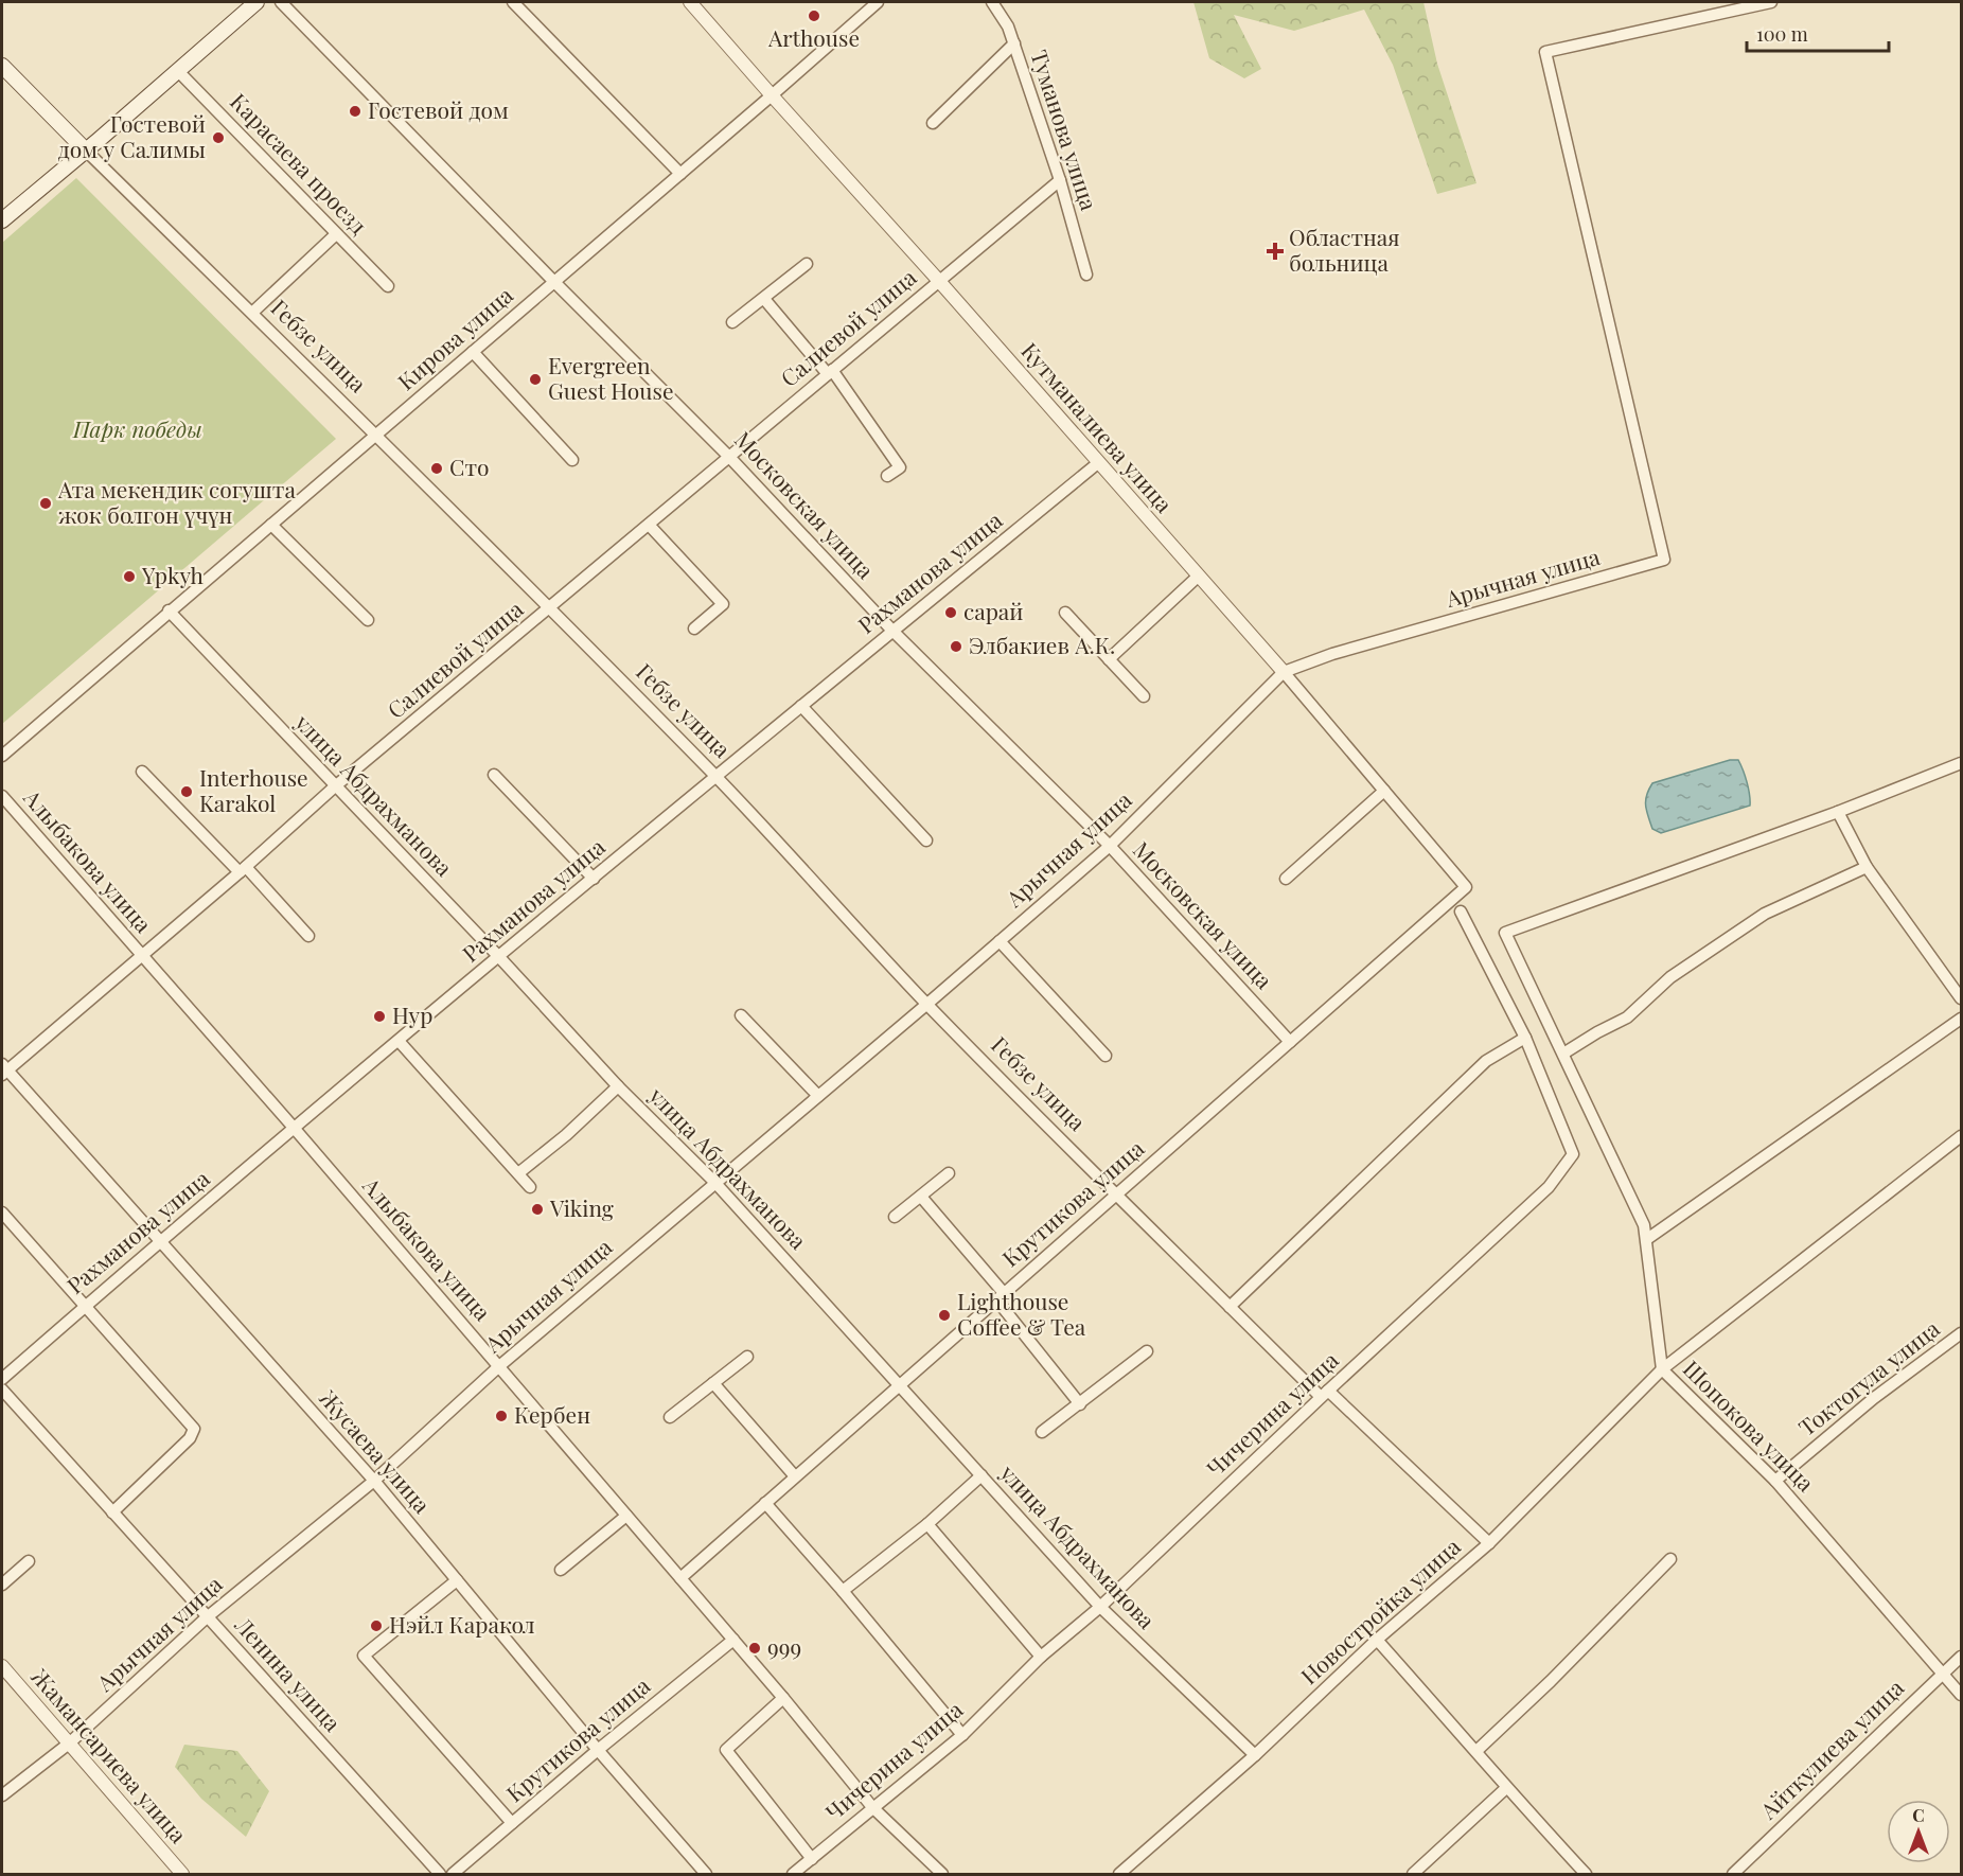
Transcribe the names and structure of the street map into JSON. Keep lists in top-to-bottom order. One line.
{"streets":{"main road":["Гебзе улица"],"street":["Туманова улица","Карасаева проезд","Салиевой улица","Кирова улица","Кутманалиева улица","Московская улица","Рахманова улица","Арычная улица","улица Абдрахманова","Алыбакова улица","Крутикова улица","Токтогула улица","Чичерина улица","Шопокова улица","Жусаева улица","Новостройка улица","Ленина улица","Айткулиева улица","Жамансариева улица"]},"crossings":[["Туманова улица","Салиевой улица"],["Салиевой улица","Гебзе улица"],["Салиевой улица","Кутманалиева улица"],["Салиевой улица","Московская улица"],["Салиевой улица","улица Абдрахманова"],["Салиевой улица","Алыбакова улица"],["Салиевой улица","Жусаева улица"],["Кирова улица","Гебзе улица"],["Кирова улица","Кутманалиева улица"],["Кирова улица","Московская улица"],["Кирова улица","улица Абдрахманова"],["Гебзе улица","Рахманова улица"],["Гебзе улица","Арычная улица"],["Гебзе улица","Крутикова улица"],["Гебзе улица","Чичерина улица"],["Гебзе улица","Новостройка улица"],["Кутманалиева улица","Рахманова улица"],["Кутманалиева улица","Арычная улица"],["Кутманалиева улица","Крутикова улица"],["Московская улица","Рахманова улица"],["Московская улица","Арычная улица"],["Московская улица","Крутикова улица"],["Рахманова улица","улица Абдрахманова"],["Рахманова улица","Алыбакова улица"],["Рахманова улица","Жусаева улица"],["Арычная улица","улица Абдрахманова"],["Арычная улица","Алыбакова улица"],["Арычная улица","Жусаева улица"],["Арычная улица","Ленина улица"],["Арычная улица","Жамансариева улица"],["улица Абдрахманова","Крутикова улица"],["улица Абдрахманова","Чичерина улица"],["улица Абдрахманова","Новостройка улица"],["Алыбакова улица","Крутикова улица"],["Алыбакова улица","Чичерина улица"],["Крутикова улица","Жусаева улица"],["Токтогула улица","Шопокова улица"],["Шопокова улица","Новостройка улица"],["Шопокова улица","Айткулиева улица"]],"parks":["Парк победы"],"places":{"other":["Arthouse","Гостевой дом","Гостевой дом у Салимы","Evergreen Guest House","Сто","Ата мекендик согушта жок болгон үчүн","Ypkyh","сарай","Элбакиев А.К.","Interhouse Karakol","Нур","Viking","Lighthouse Coffee & Tea","Кербен","Нэйл Каракол","999"],"health":["Областная больница"]},"scale_bar":"100 m","north":"top"}
